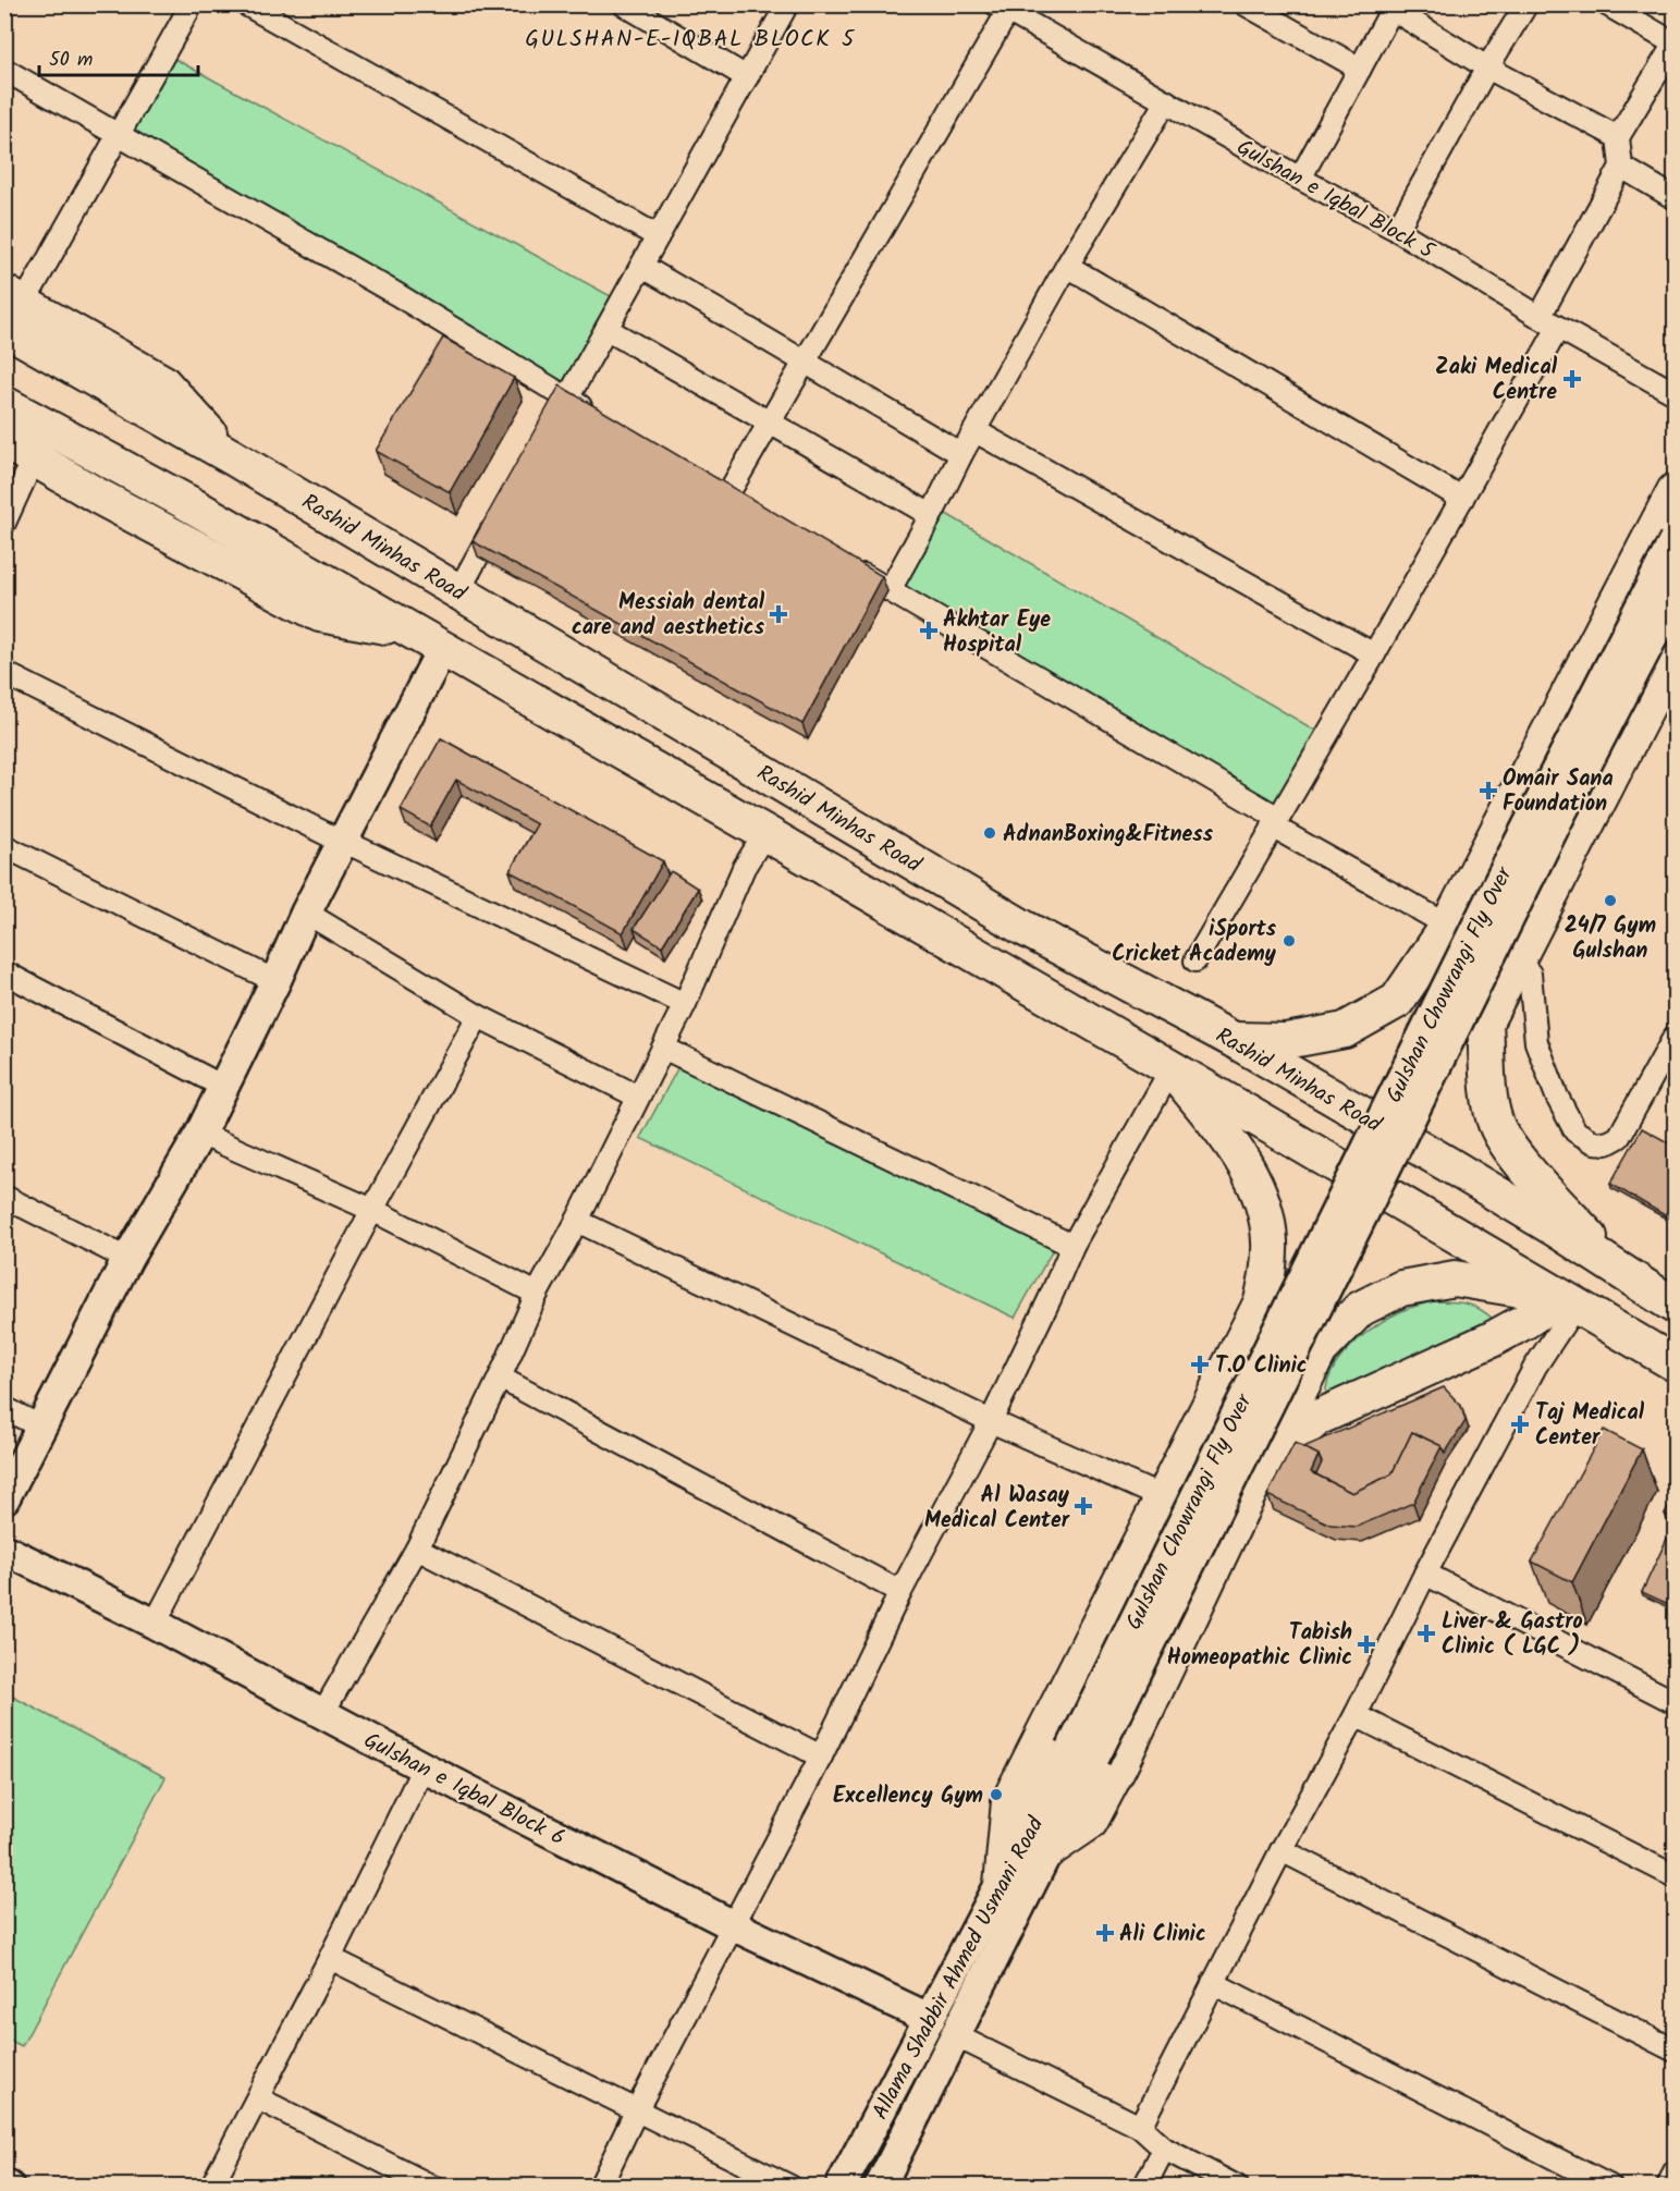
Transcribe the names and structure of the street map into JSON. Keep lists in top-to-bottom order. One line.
{"streets":{"main road":["Rashid Minhas Road","Gulshan Chowrangi Fly Over","Gulshan e Iqbal Block 6","Allama Shabbir Ahmed Usmani Road"],"street":["Gulshan e Iqbal Block 5"]},"crossings":[["Gulshan Chowrangi Fly Over","Allama Shabbir Ahmed Usmani Road"],["Gulshan e Iqbal Block 6","Allama Shabbir Ahmed Usmani Road"]],"districts":["GULSHAN-E-IQBAL BLOCK 5"],"places":{"health":["Zaki Medical Centre","Messiah dental care and aesthetics","Akhtar Eye Hospital","Omair Sana Foundation","T.O Clinic","Taj Medical Center","Al Wasay Medical Center","Liver & Gastro Clinic ( LGC )","Tabish Homeopathic Clinic","Ali Clinic"],"other":["AdnanBoxing&Fitness","24/7 Gym Gulshan","iSports Cricket Academy","Excellency Gym"]},"scale_bar":"50 m"}
